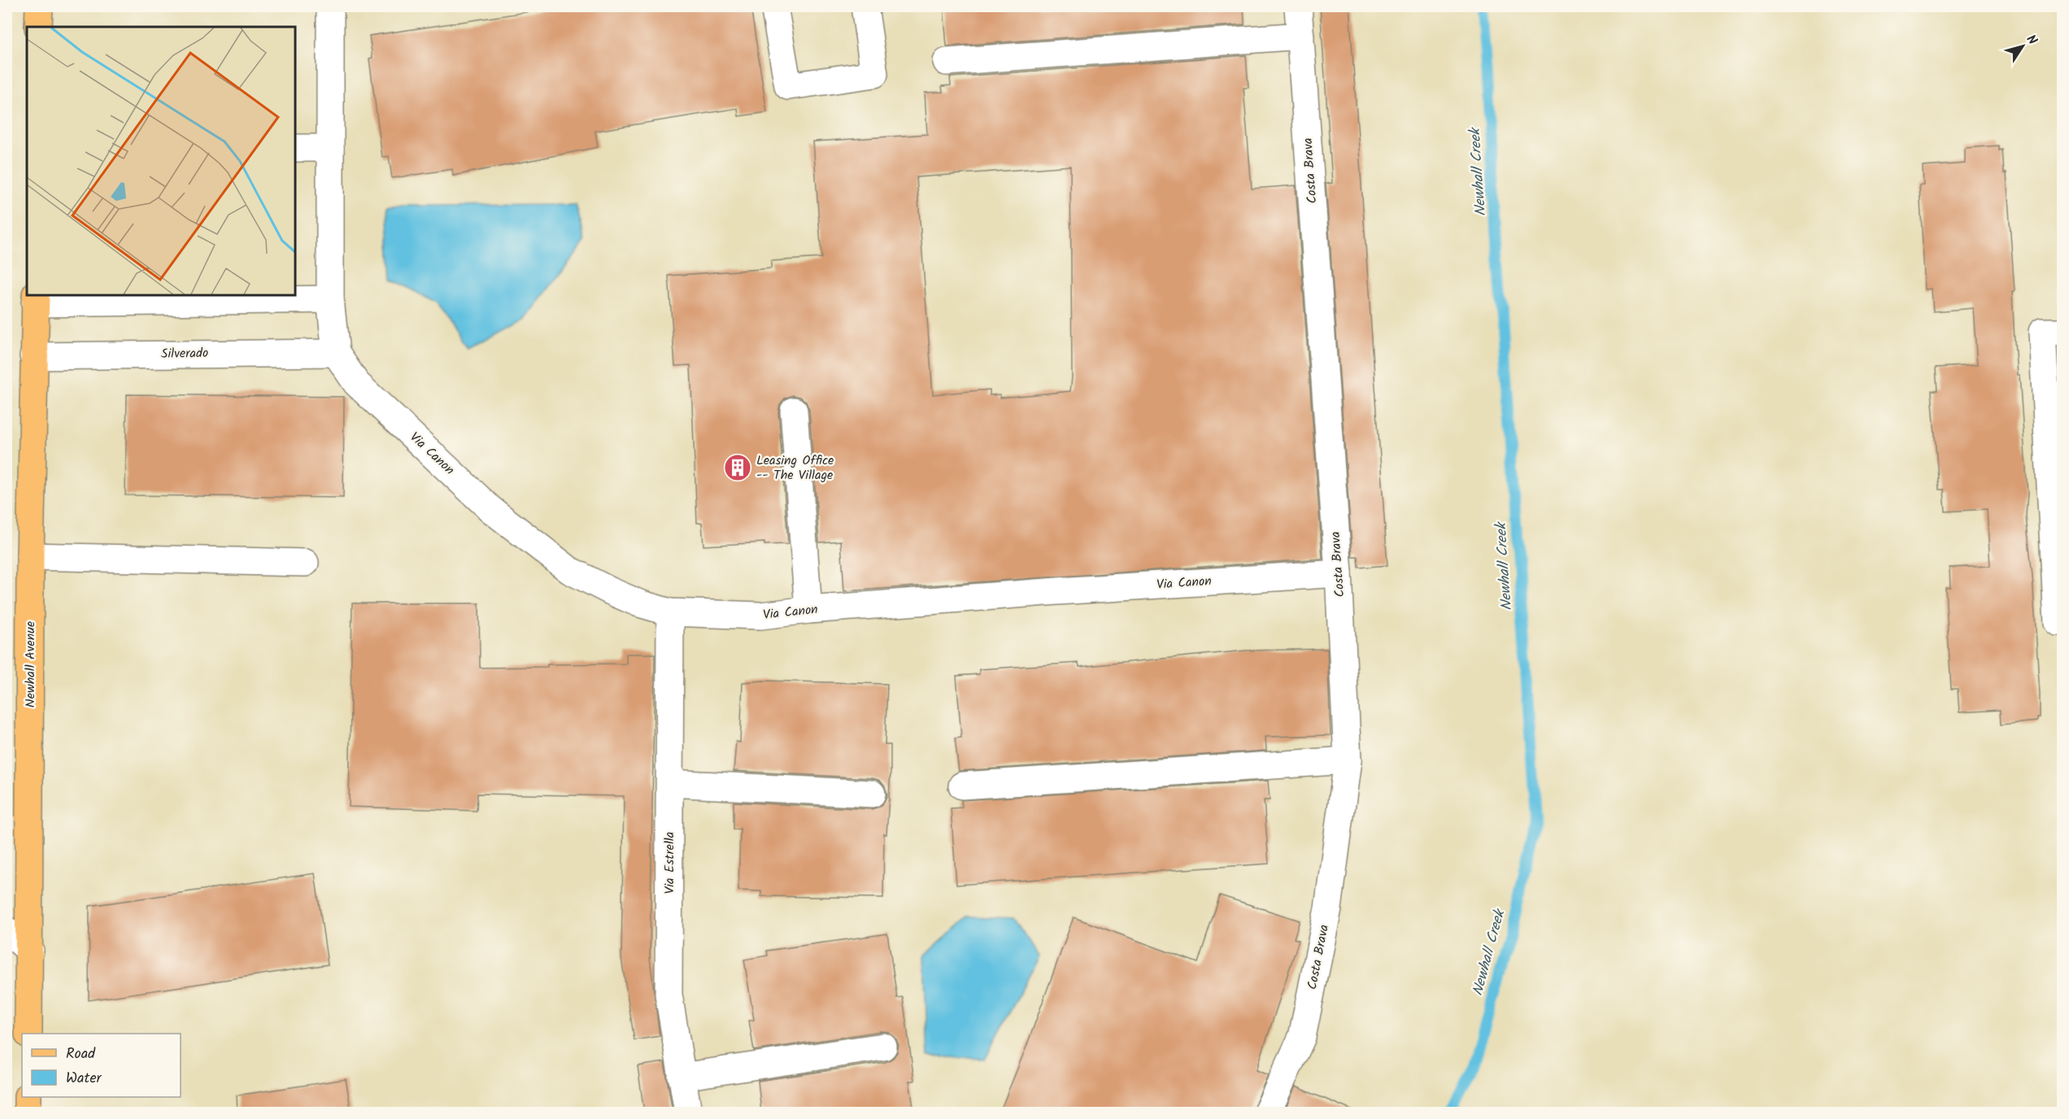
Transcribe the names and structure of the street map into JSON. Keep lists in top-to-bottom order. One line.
{"streets":{"main road":["Newhall Avenue"],"street":["Costa Brava","Silverado","Via Canon","Via Estrella"]},"crossings":[["Costa Brava","Via Canon"],["Silverado","Via Canon"],["Silverado","Newhall Avenue"],["Via Canon","Via Estrella"]],"water":["Newhall Creek"],"places":{"building":["Leasing Office -- The Village"]},"legend":["Road","Water"],"north":"top right"}
